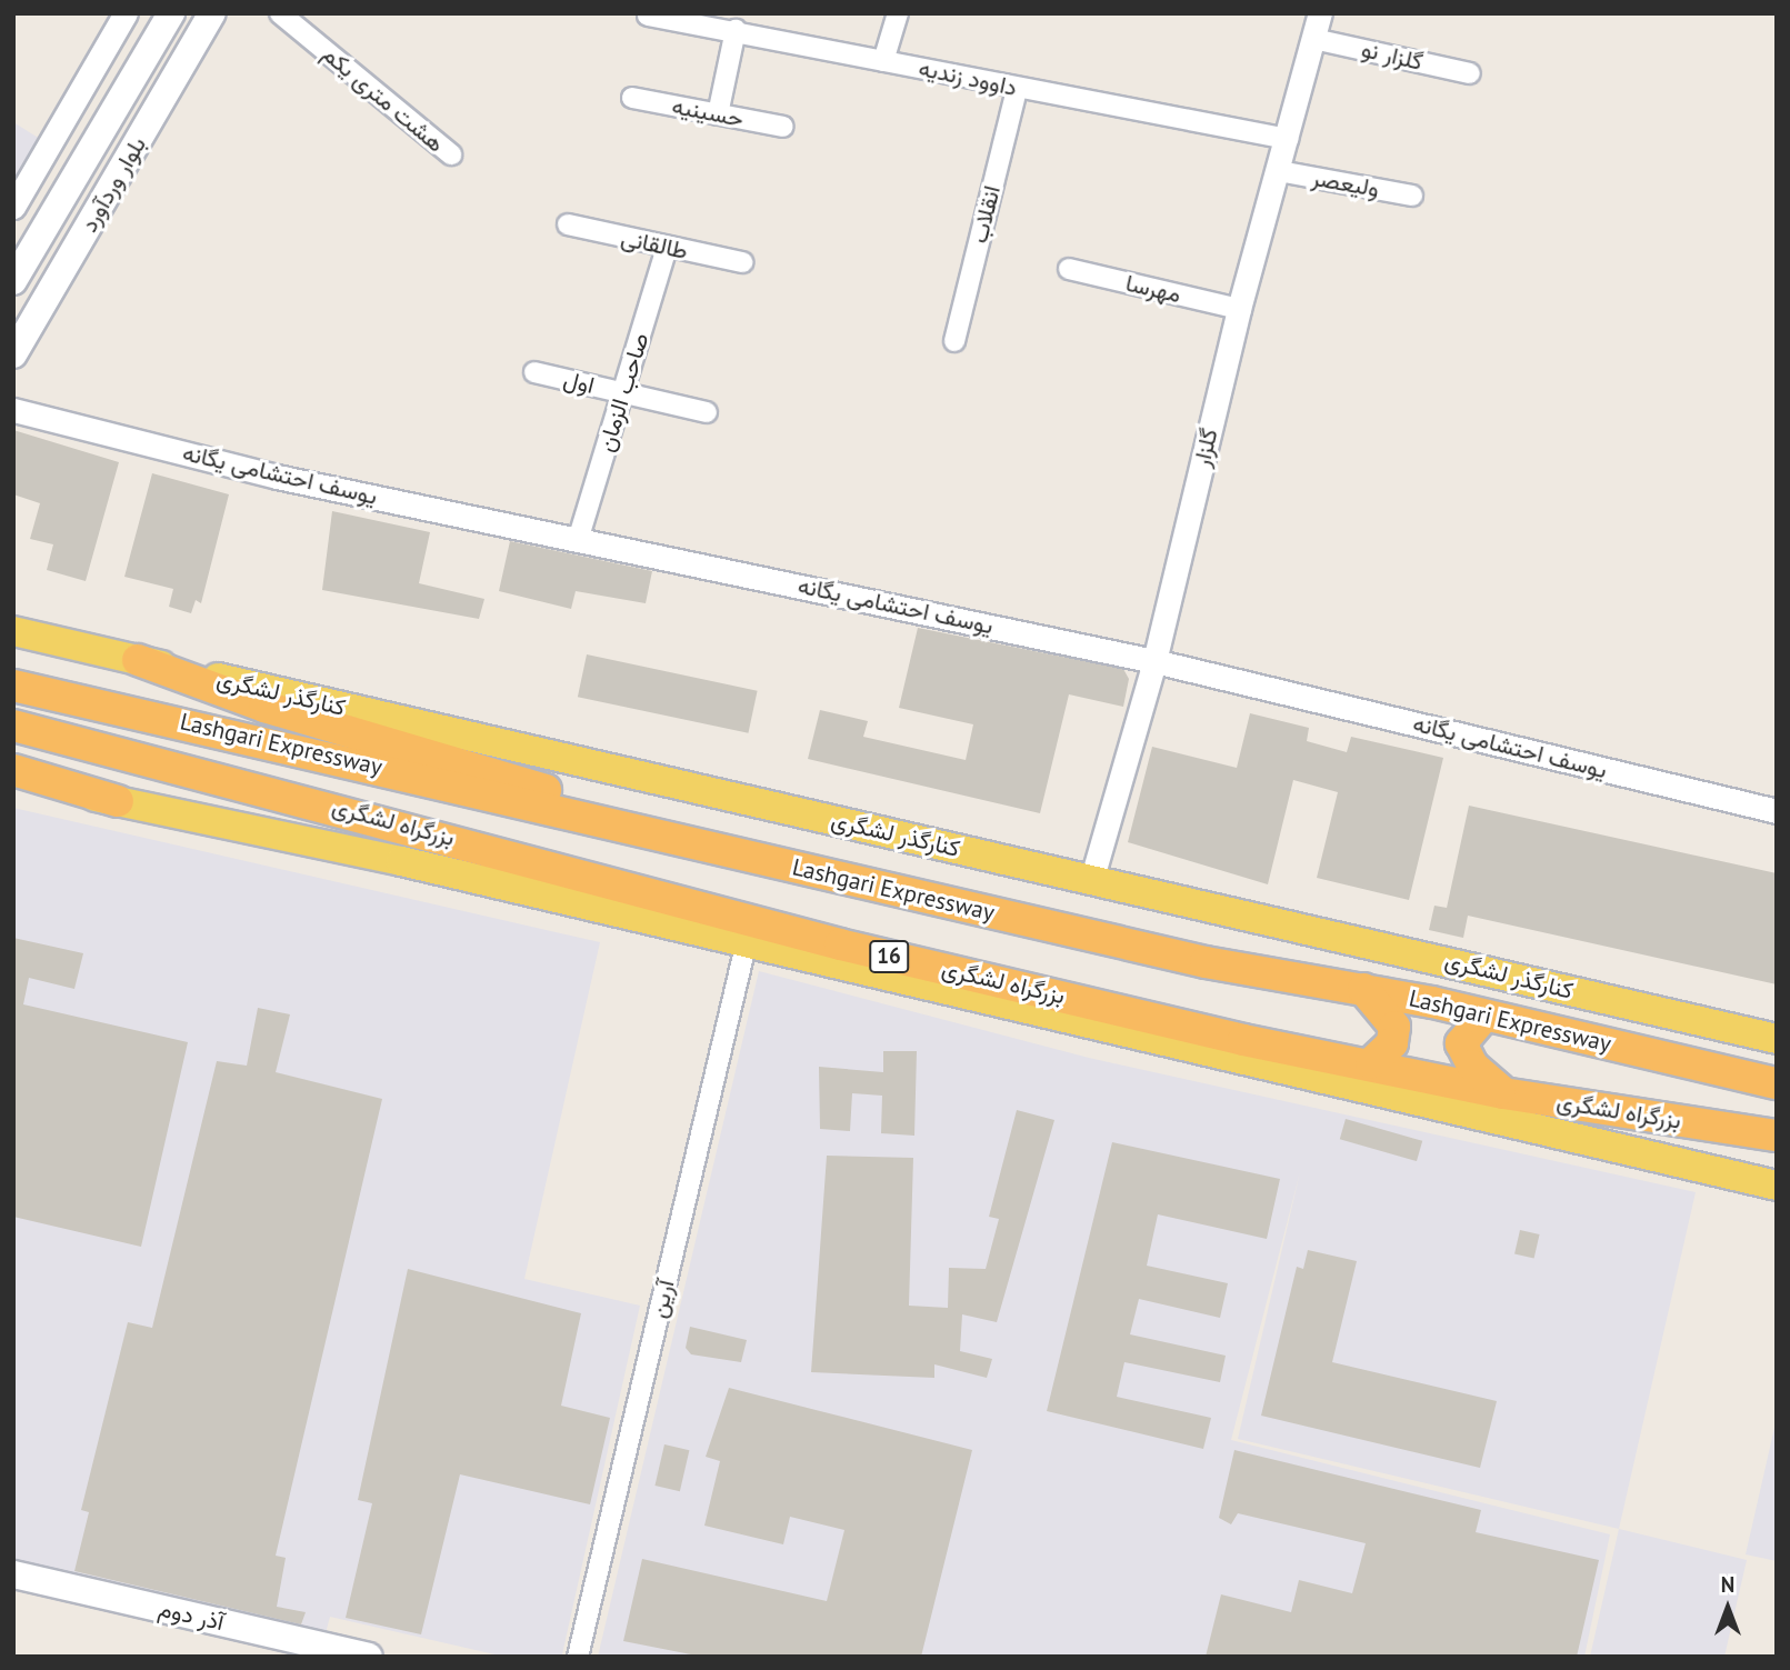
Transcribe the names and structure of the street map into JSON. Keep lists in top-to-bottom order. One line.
{"streets":{"highway":["Lashgari Expressway","بزرگراه لشگری","16"],"main road":["بلوار وردآورد","کنارگذر لشگری","آذر دوم"],"street":["گلزار نو","داوود زندیه","هشت متری یکم","حسینیه","ولیعصر","انقلاب","طالقانی","مهرسا","اول","صاحب الزمان","گلزار","یوسف احتشامی یگانه","آرین"]},"crossings":[["گلزار نو","گلزار"],["داوود زندیه","انقلاب"],["داوود زندیه","گلزار"],["ولیعصر","گلزار"],["طالقانی","صاحب الزمان"],["مهرسا","گلزار"],["اول","صاحب الزمان"],["صاحب الزمان","یوسف احتشامی یگانه"],["گلزار","یوسف احتشامی یگانه"],["گلزار","کنارگذر لشگری"]],"north":"top"}
